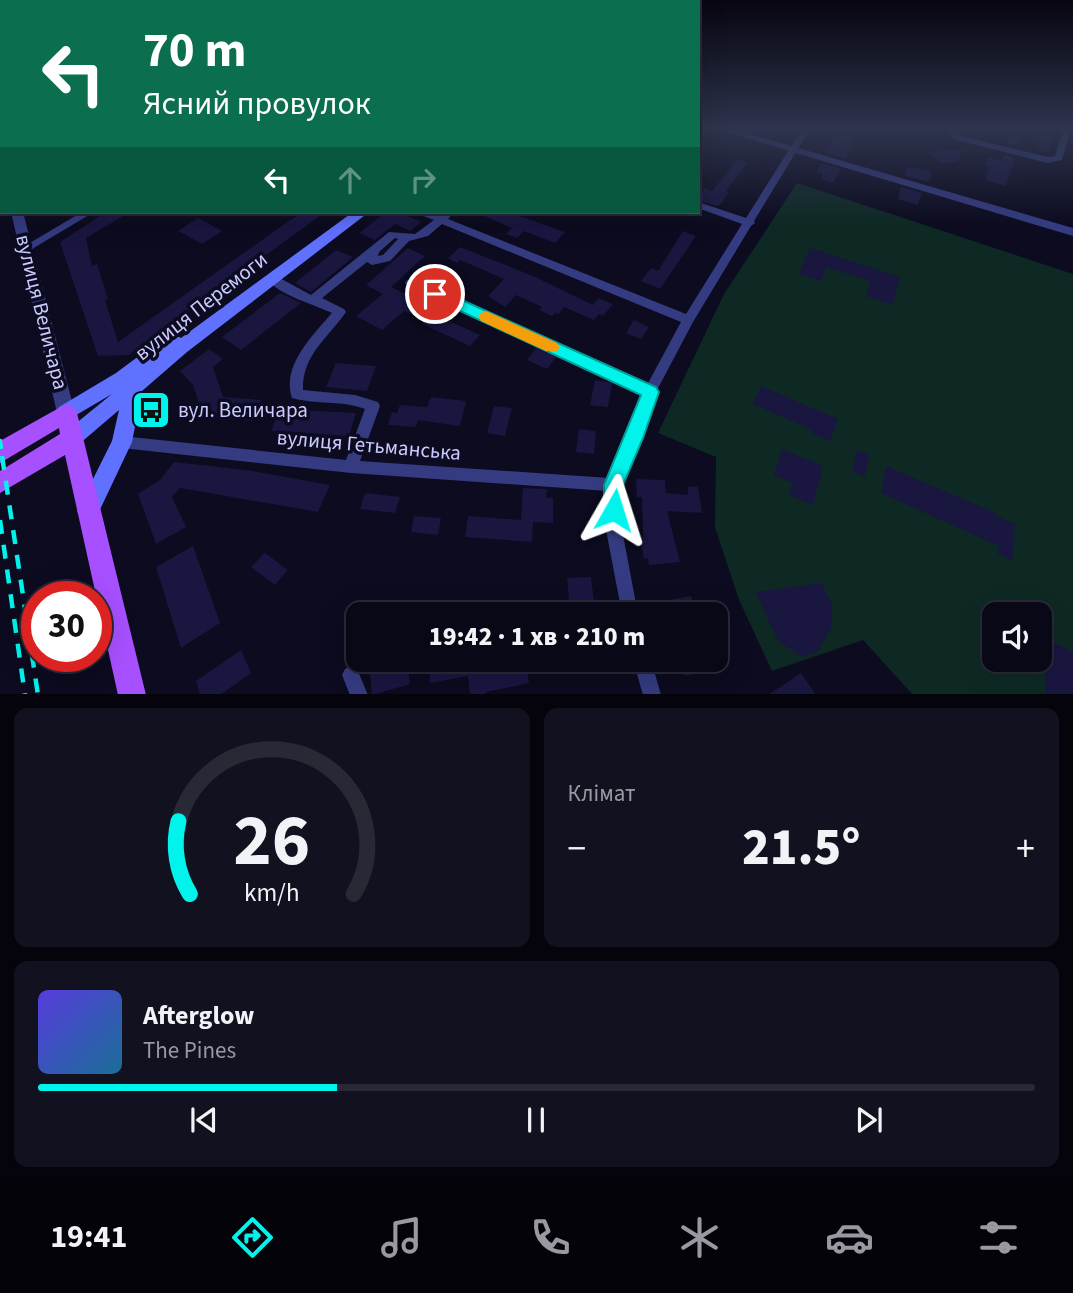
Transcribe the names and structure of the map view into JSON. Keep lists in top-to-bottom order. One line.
{"streets":{"main road":["вулиця Перемоги"],"street":["вулиця Величара","вулиця Гетьманська"]},"crossings":[["вулиця Перемоги","вулиця Величара"]],"places":{"bus stop":["вул. Величара"]},"page":{"turn":["70 m","Ясний провулок"],"limit":"30","trip":"19:42 · 1 хв · 210 m","tile":"Клімат","heat":["−","21.5°","+"],"song":["Afterglow","The Pines"],"tabs":"19:41","gauge":["26","km/h"]}}
